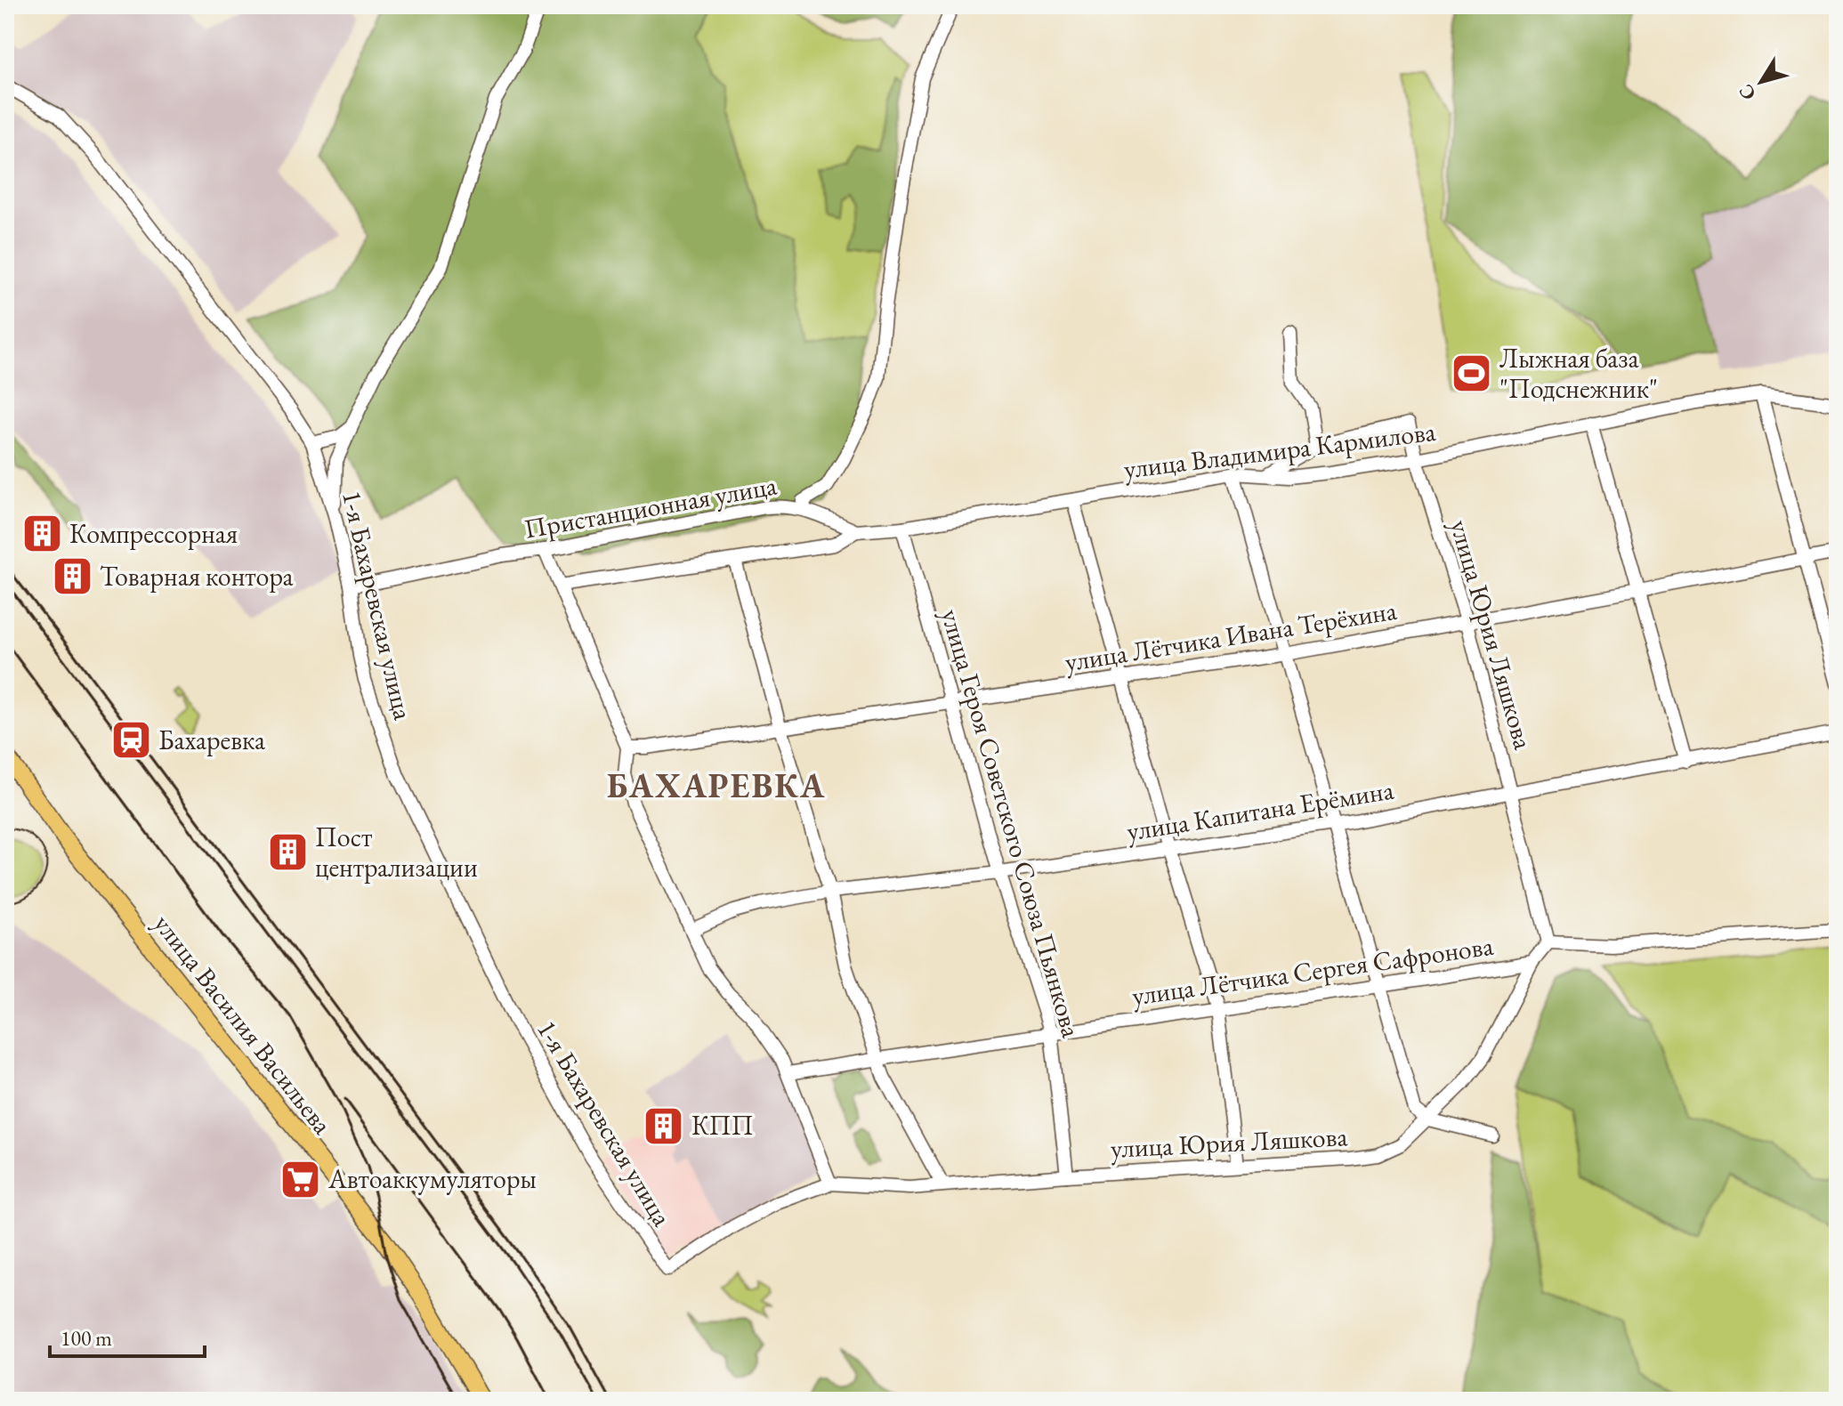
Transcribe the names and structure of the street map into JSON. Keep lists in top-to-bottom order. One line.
{"streets":{"main road":["улица Василия Васильева"],"street":["улица Владимира Кармилова","Пристанционная улица","1-я Бахаревская улица","улица Юрия Ляшкова","улица Лётчика Ивана Терёхина","улица Капитана Ерёмина","улица Героя Советского Союза Пьянкова","улица Лётчика Сергея Сафронова"]},"crossings":[["улица Владимира Кармилова","улица Юрия Ляшкова"],["улица Владимира Кармилова","улица Героя Советского Союза Пьянкова"],["Пристанционная улица","1-я Бахаревская улица"],["1-я Бахаревская улица","улица Юрия Ляшкова"],["улица Юрия Ляшкова","улица Лётчика Ивана Терёхина"],["улица Юрия Ляшкова","улица Капитана Ерёмина"],["улица Юрия Ляшкова","улица Героя Советского Союза Пьянкова"],["улица Юрия Ляшкова","улица Лётчика Сергея Сафронова"],["улица Лётчика Ивана Терёхина","улица Героя Советского Союза Пьянкова"],["улица Капитана Ерёмина","улица Героя Советского Союза Пьянкова"],["улица Героя Советского Союза Пьянкова","улица Лётчика Сергея Сафронова"]],"districts":["БАХАРЕВКА"],"places":{"sports":["Лыжная база \"Подснежник\""],"building":["Компрессорная","Товарная контора","Пост централизации","КПП"],"station":["Бахаревка"],"supermarket":["Автоаккумуляторы"]},"scale_bar":"100 m","north":"bottom left"}
